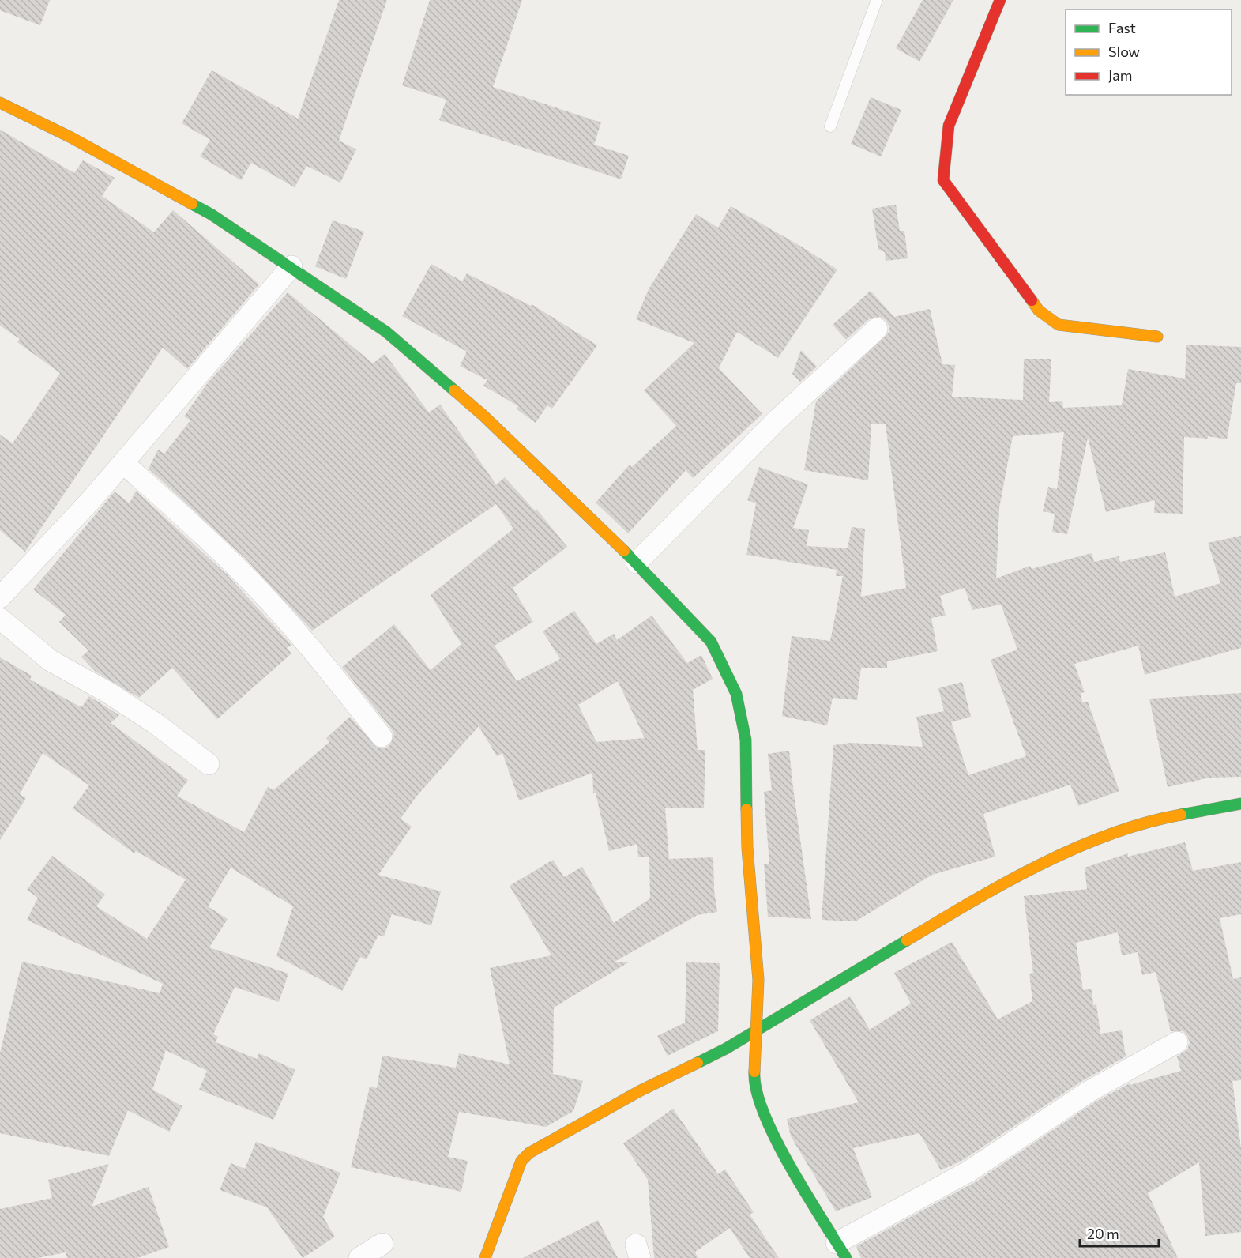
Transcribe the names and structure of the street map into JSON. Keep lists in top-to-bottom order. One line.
{"legend":["Fast","Slow","Jam"],"scale_bar":"20 m"}
